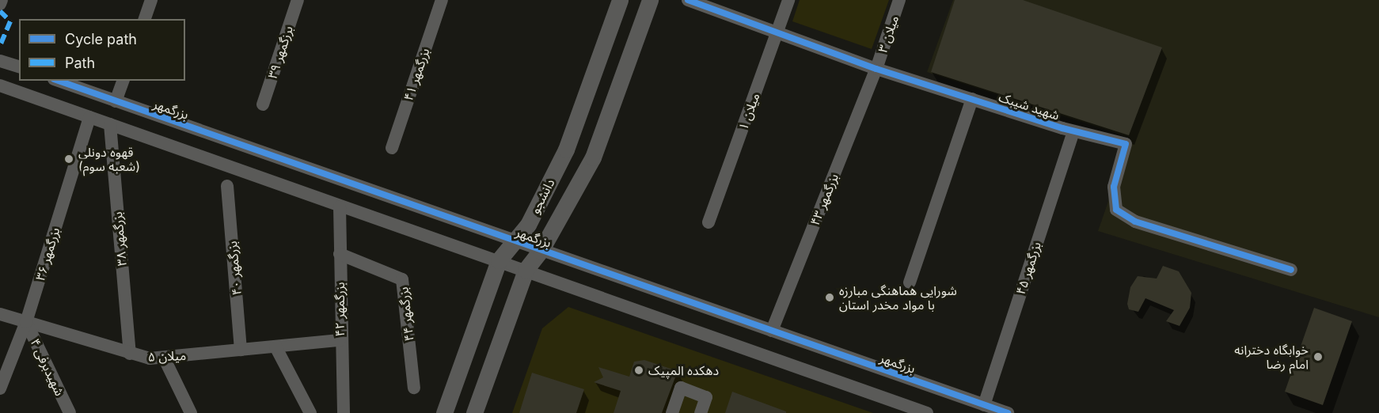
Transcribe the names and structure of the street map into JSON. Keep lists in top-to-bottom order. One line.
{"streets":{"main road":["دانشجو"],"street":["میلان ۳","برزگمهر ۳۹","بزرگمهر ۴۱","شهید شیبک","بزرگمهر","میلان ۱","بزرگمهر ۴۳","بزرگمهر ۳۸","بزرگمهر ۳۶","بزرگمهر ۴۰","بزرگمهر ۴۵","بزرگمهر ۴۲","بزرگمهر ۴۴","میلان ۵","شهیدبرفی ۴"]},"crossings":[["میلان ۳","شهید شیبک"],["میلان ۳","بزرگمهر ۴۳"],["شهید شیبک","میلان ۱"],["شهید شیبک","بزرگمهر ۴۳"],["شهید شیبک","بزرگمهر ۴۵"],["بزرگمهر","دانشجو"],["بزرگمهر","بزرگمهر ۴۳"],["بزرگمهر","بزرگمهر ۴۵"],["بزرگمهر ۳۸","میلان ۵"],["بزرگمهر ۳۶","میلان ۵"],["بزرگمهر ۳۶","شهیدبرفی ۴"],["بزرگمهر ۴۰","میلان ۵"],["بزرگمهر ۴۲","بزرگمهر ۴۴"],["بزرگمهر ۴۲","میلان ۵"],["میلان ۵","شهیدبرفی ۴"]],"places":["قهوه دونلی (شعبه سوم)","شورایی هماهنگی مبارزه با مواد مخدر استان","خوابگاه دخترانه امام رضا","دهکده المپیک"],"legend":["Cycle path","Path"]}
